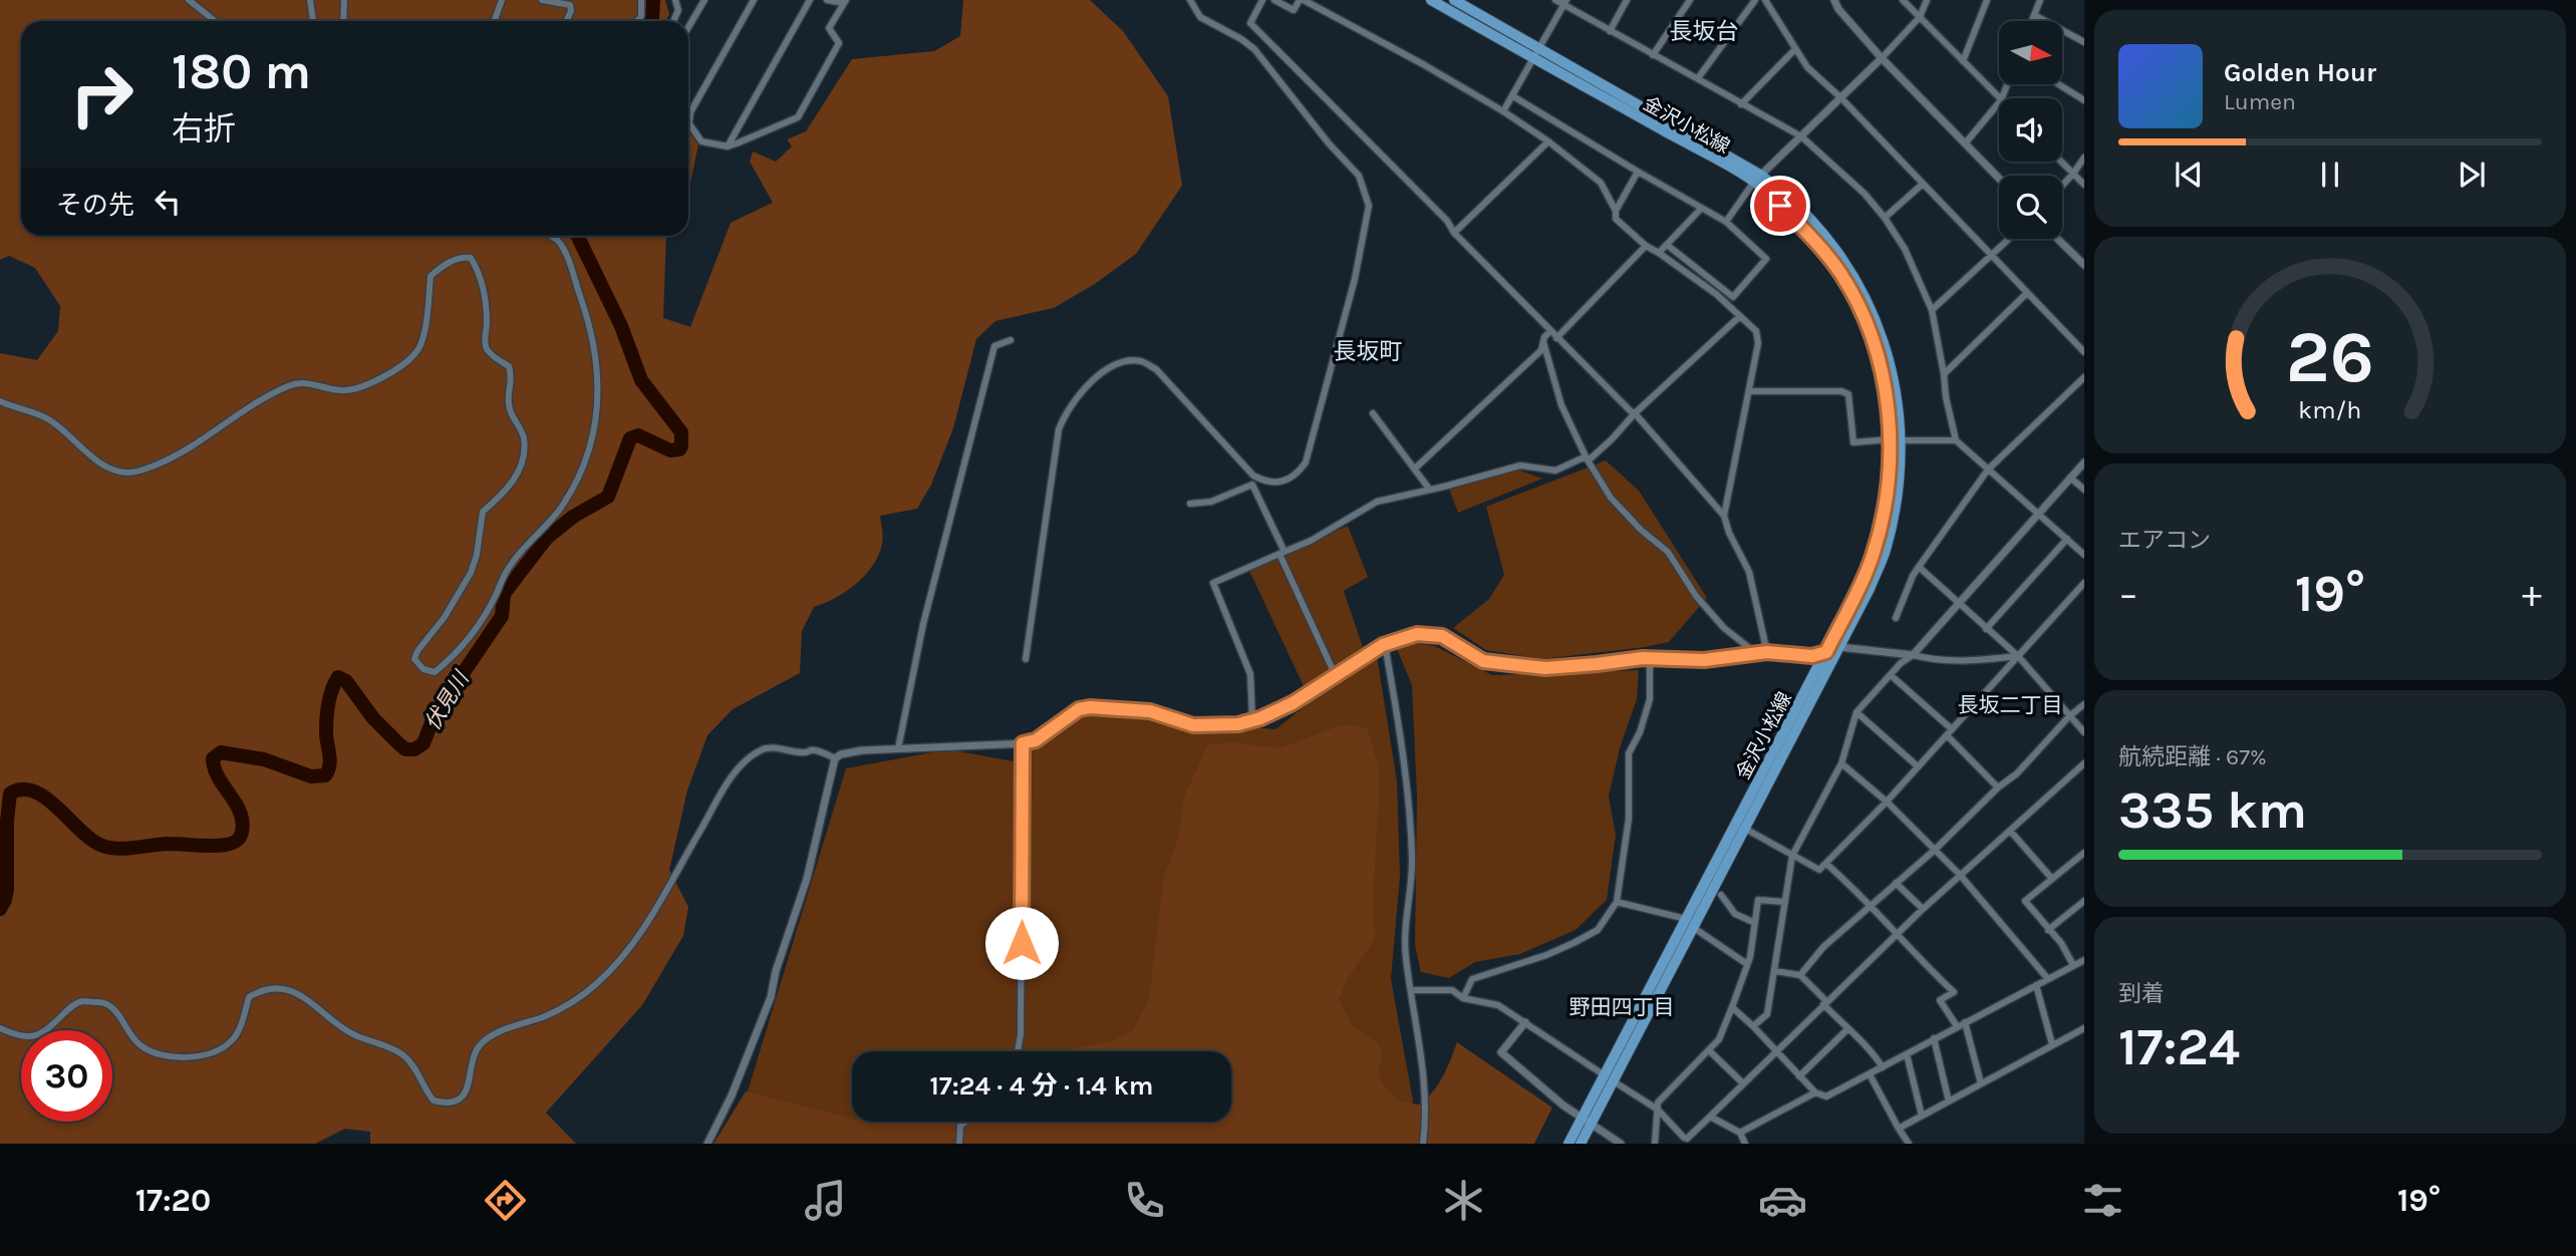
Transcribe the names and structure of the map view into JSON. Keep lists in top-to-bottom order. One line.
{"streets":{"main road":["金沢小松線"]},"districts":["長坂台","長坂町","長坂二丁目","野田四丁目"],"water":["伏見川"],"north":"right","page":{"turn":["180 m","右折"],"song":["Golden Hour","Lumen"],"then":"その先","tile":["エアコン",["航続距離 · 67%","335 km"],["到着","17:24"]],"heat":["−","19°","+"],"limit":"30","trip":"17:24 · 4 分 · 1.4 km","tabs":["17:20","19°"],"gauge":["26","km/h"]}}
